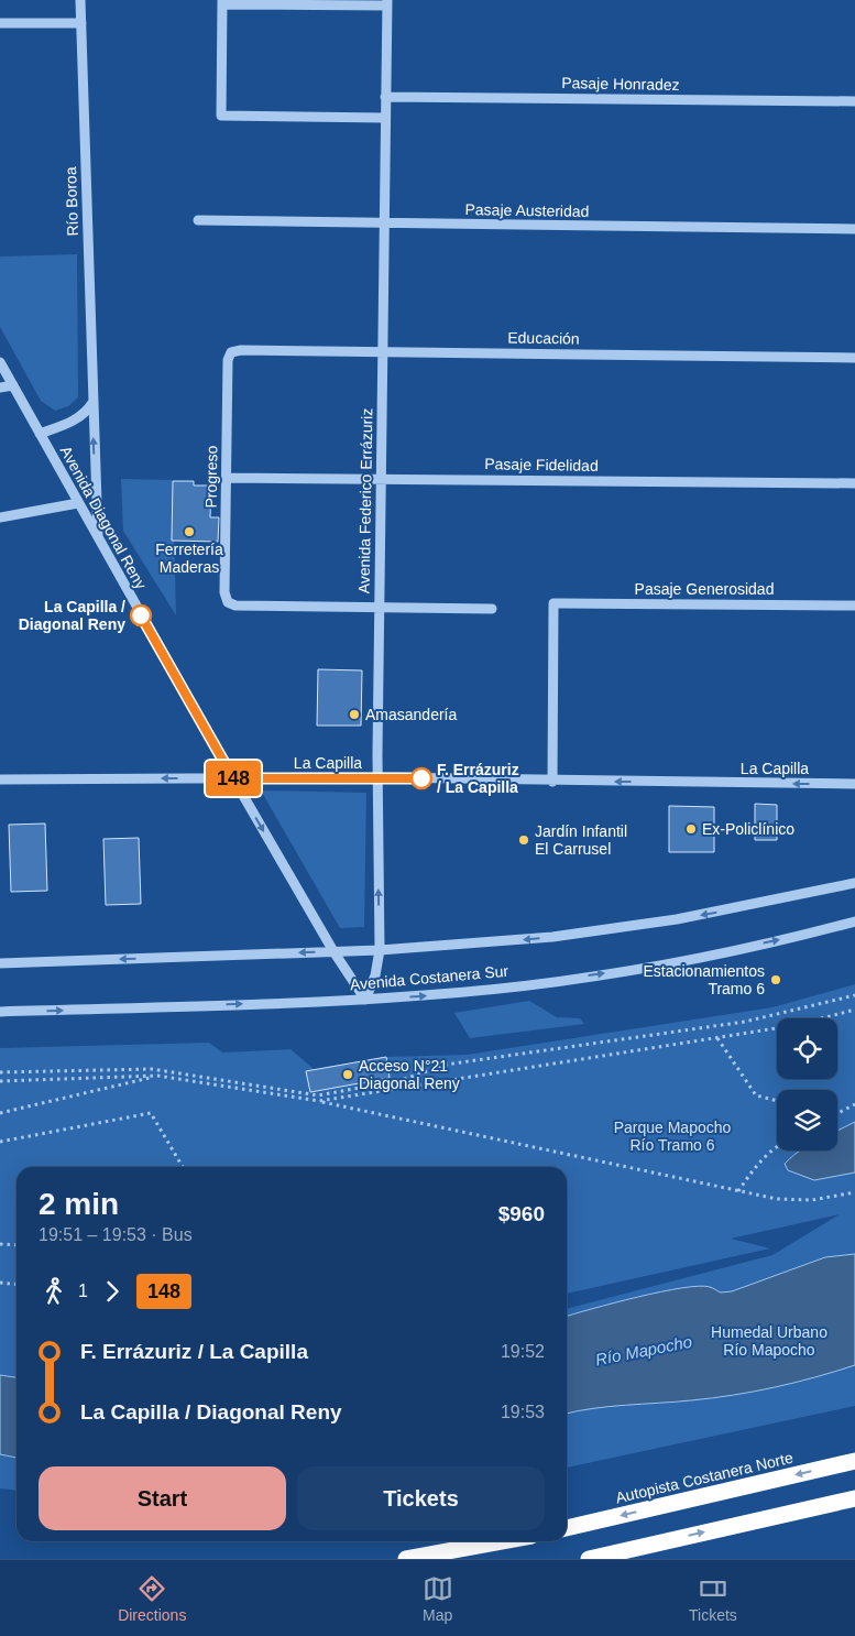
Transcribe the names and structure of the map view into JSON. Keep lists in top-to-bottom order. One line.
{"streets":{"highway":["Autopista Costanera Norte"],"street":["Pasaje Honradez","Río Boroa","Pasaje Austeridad","Educación","Pasaje Fidelidad","Progreso","Avenida Federico Errázuriz","Avenida Diagonal Reny","Pasaje Generosidad","La Capilla","Avenida Costanera Sur"]},"crossings":[["Pasaje Honradez","Avenida Federico Errázuriz"],["Río Boroa","Avenida Diagonal Reny"],["Pasaje Austeridad","Avenida Federico Errázuriz"],["Educación","Progreso"],["Educación","Avenida Federico Errázuriz"],["Pasaje Fidelidad","Progreso"],["Pasaje Fidelidad","Avenida Federico Errázuriz"],["Progreso","Avenida Federico Errázuriz"],["Avenida Federico Errázuriz","Avenida Diagonal Reny"],["Avenida Federico Errázuriz","La Capilla"],["Avenida Federico Errázuriz","Avenida Costanera Sur"],["Avenida Diagonal Reny","La Capilla"],["Avenida Diagonal Reny","Avenida Costanera Sur"],["Pasaje Generosidad","La Capilla"]],"one_way":["La Capilla"],"water":["Río Mapocho"],"parks":["Parque Mapocho Río Tramo 6","Humedal Urbano Río Mapocho"],"places":["Ferretería Maderas","La Capilla / Diagonal Reny","Amasandería","F. Errázuriz / La Capilla","Ex-Policlínico","Jardín Infantil El Carrusel","Estacionamientos Tramo 6","Acceso N°21 Diagonal Reny"],"lines":["bus line 148"],"page":{"on_map":"148","heading":["2 min","19:51 – 19:53 · Bus","$960"],"legs":["1","148"],"list":[{"name":"F. Errázuriz / La Capilla","value":"19:52"},{"name":"La Capilla / Diagonal Reny","value":"19:53"}],"buttons":["Start","Tickets"],"tabs":["Directions","Map","Tickets"]}}
